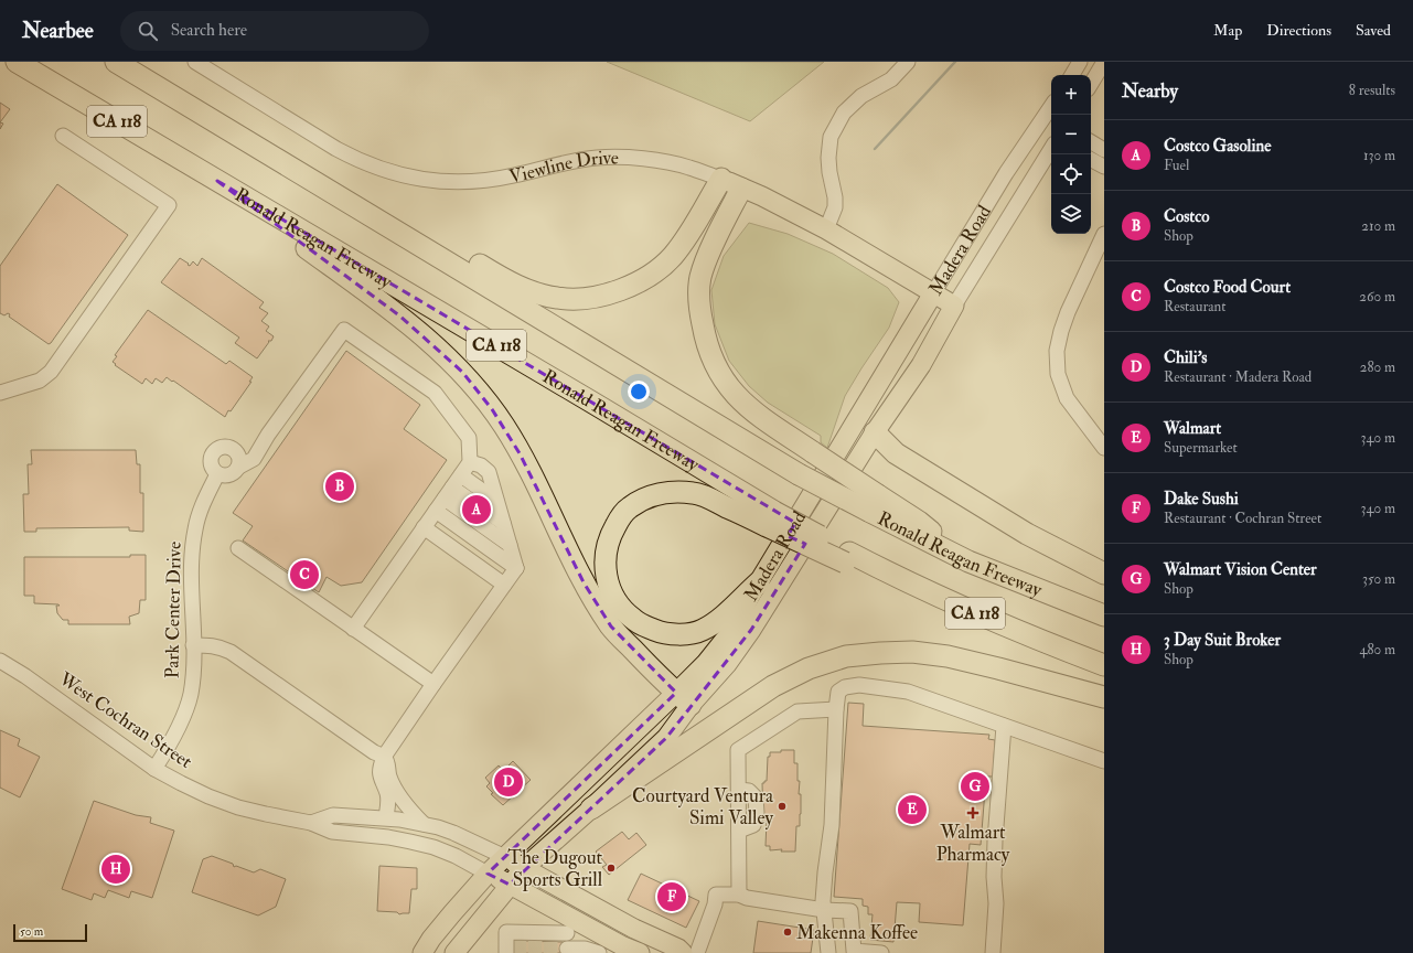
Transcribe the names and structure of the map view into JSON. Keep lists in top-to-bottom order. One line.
{"streets":{"highway":["CA 118","Ronald Reagan Freeway"],"main road":["Viewline Drive","Madera Road"],"street":["Park Center Drive","West Cochran Street"]},"crossings":[["CA 118","Ronald Reagan Freeway"],["Viewline Drive","Madera Road"],["Madera Road","West Cochran Street"],["Park Center Drive","West Cochran Street"]],"places":{"other":["Courtyard Ventura Simi Valley","The Dugout Sports Grill","Makenna Koffee"],"health":["Walmart Pharmacy"]},"scale_bar":"50 m","page":{"header":"Nearbee","search":"Search here","nav":["Map","Directions","Saved"],"heading":["Nearby","8 results"],"map_buttons":["+","−"],"list":[{"mark":"A","name":"Costco Gasoline","note":"Fuel","value":"130 m"},{"mark":"B","name":"Costco","note":"Shop","value":"210 m"},{"mark":"C","name":"Costco Food Court","note":"Restaurant","value":"260 m"},{"mark":"D","name":"Chili's","note":"Restaurant · Madera Road","value":"280 m"},{"mark":"E","name":"Walmart","note":"Supermarket","value":"340 m"},{"mark":"F","name":"Dake Sushi","note":"Restaurant · Cochran Street","value":"340 m"},{"mark":"G","name":"Walmart Vision Center","note":"Shop","value":"350 m"},{"mark":"H","name":"3 Day Suit Broker","note":"Shop","value":"480 m"}],"pins":["B","A","C","D","G","E","H","F"],"scale":"50 m"}}
